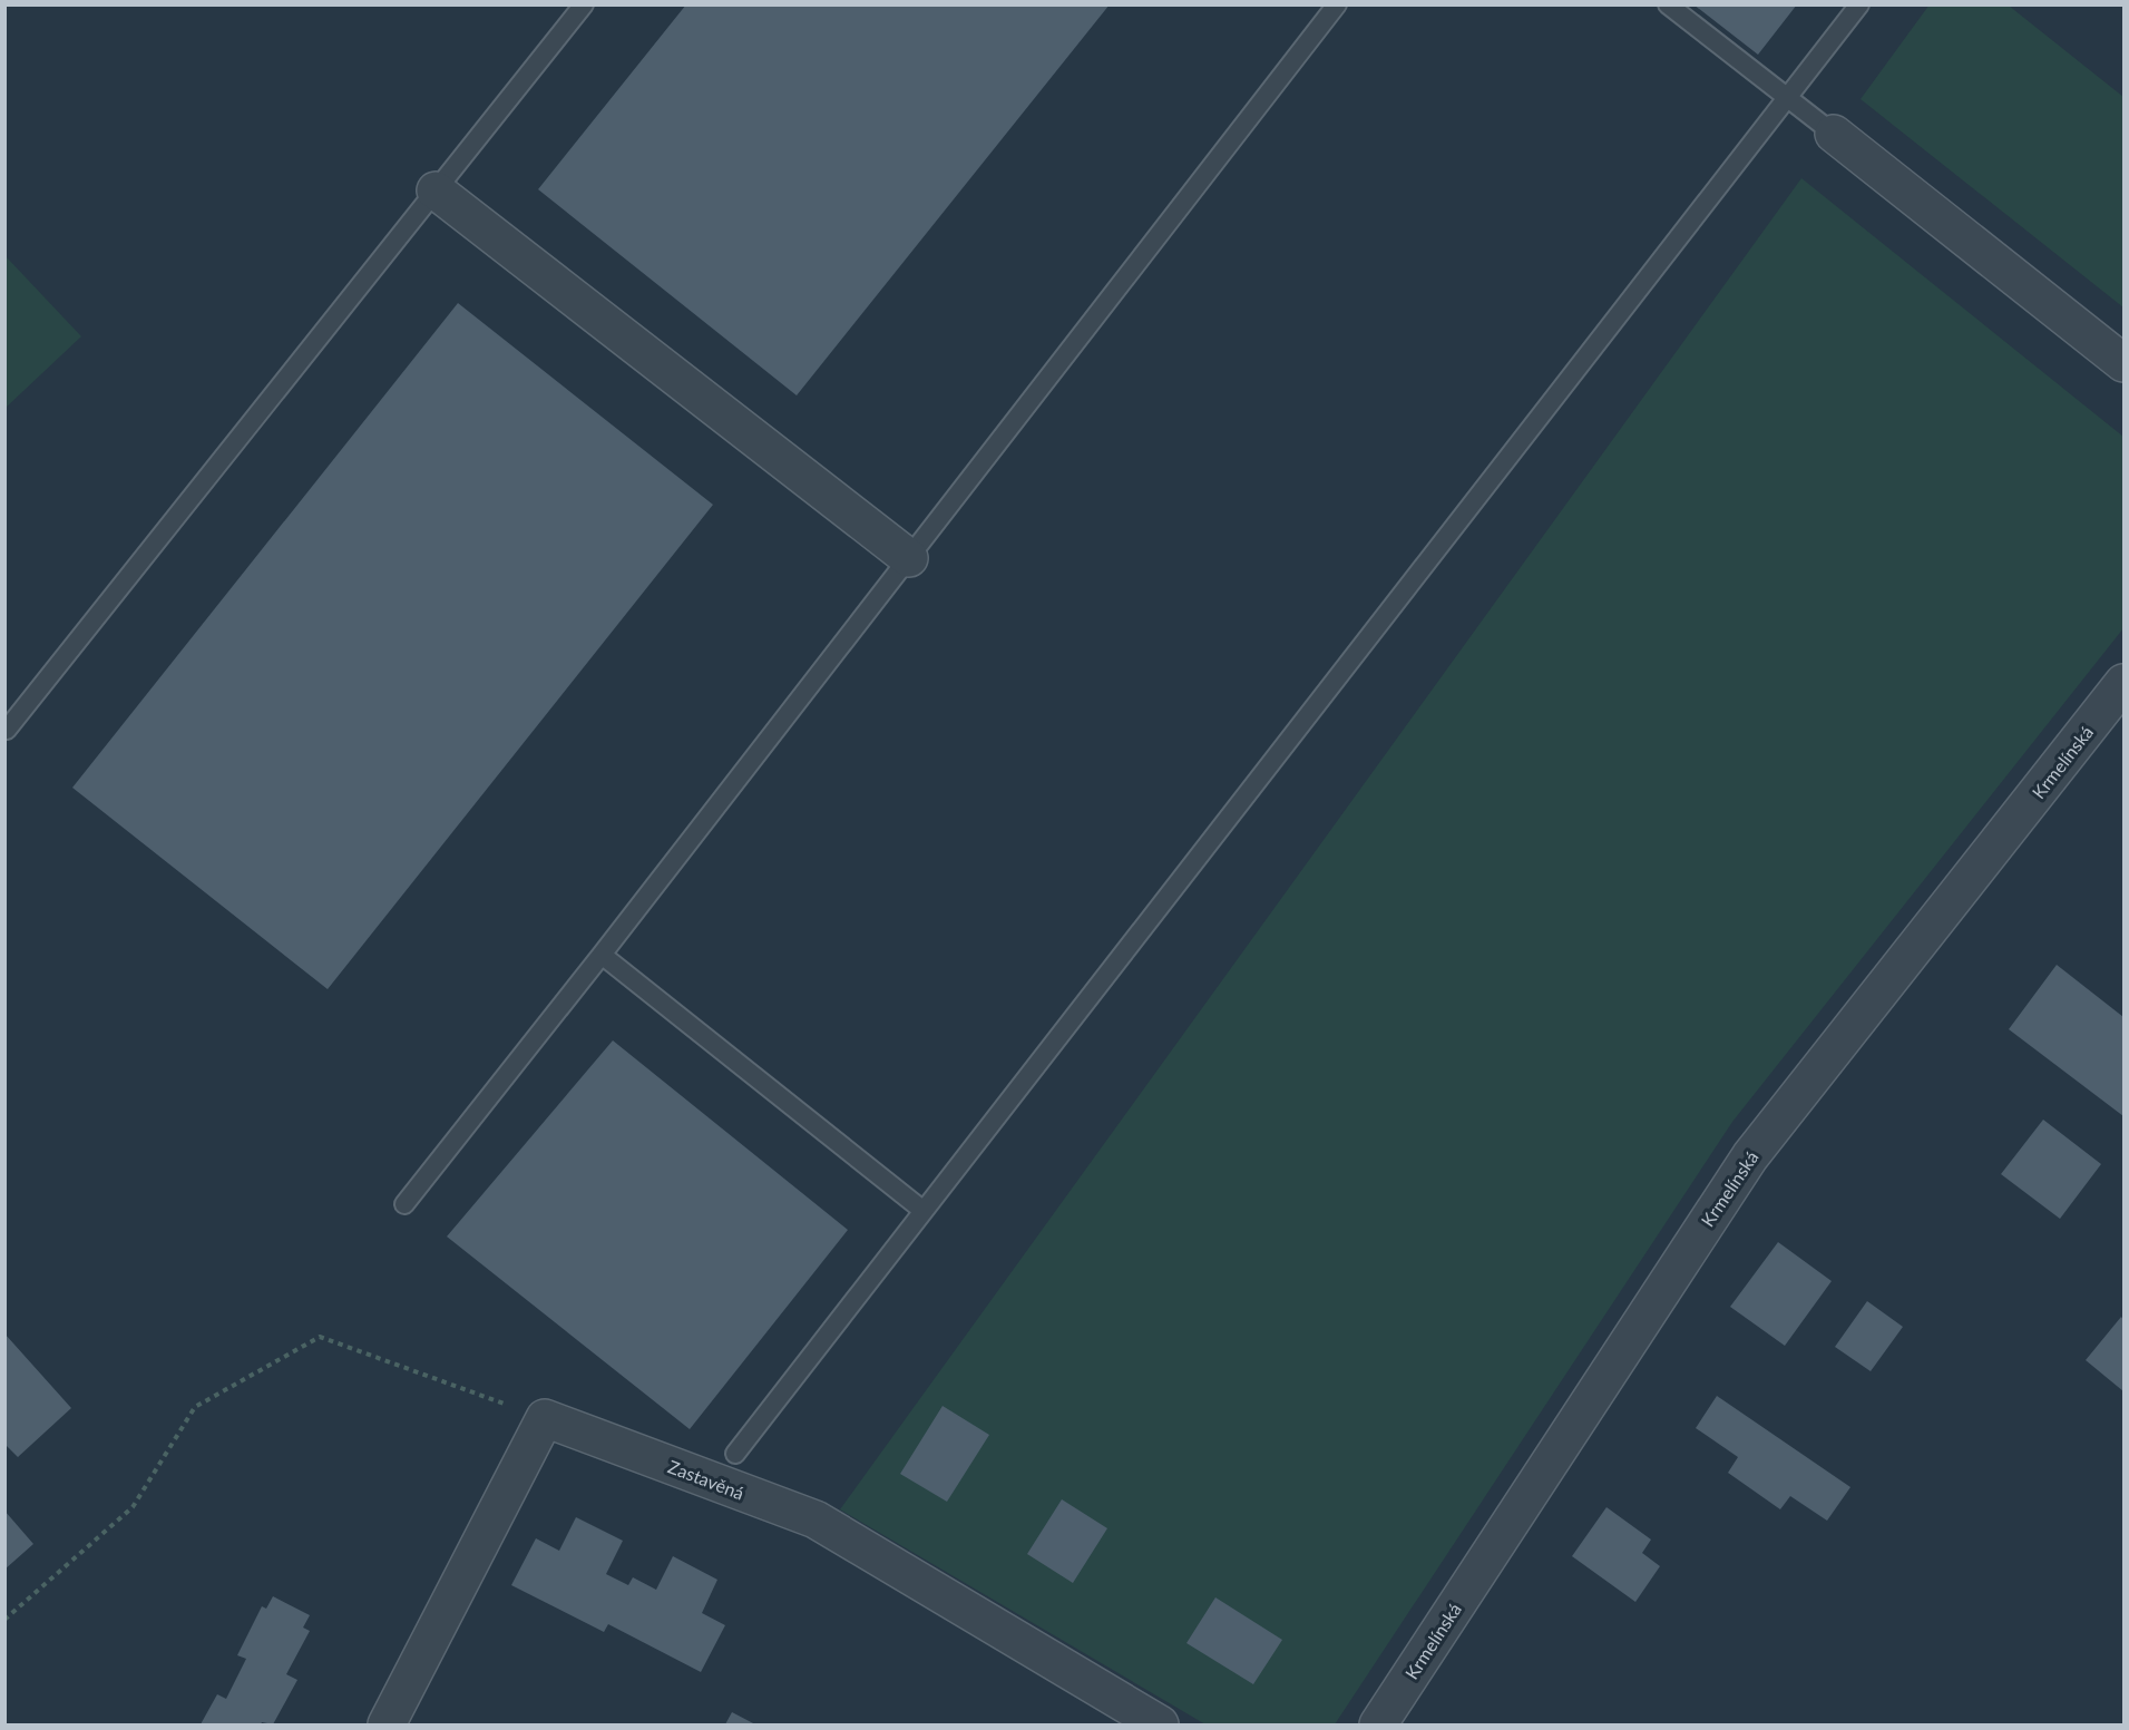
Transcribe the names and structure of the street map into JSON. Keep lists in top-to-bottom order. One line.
{"streets":{"street":["Krmelínská","Zastavěná"]}}
